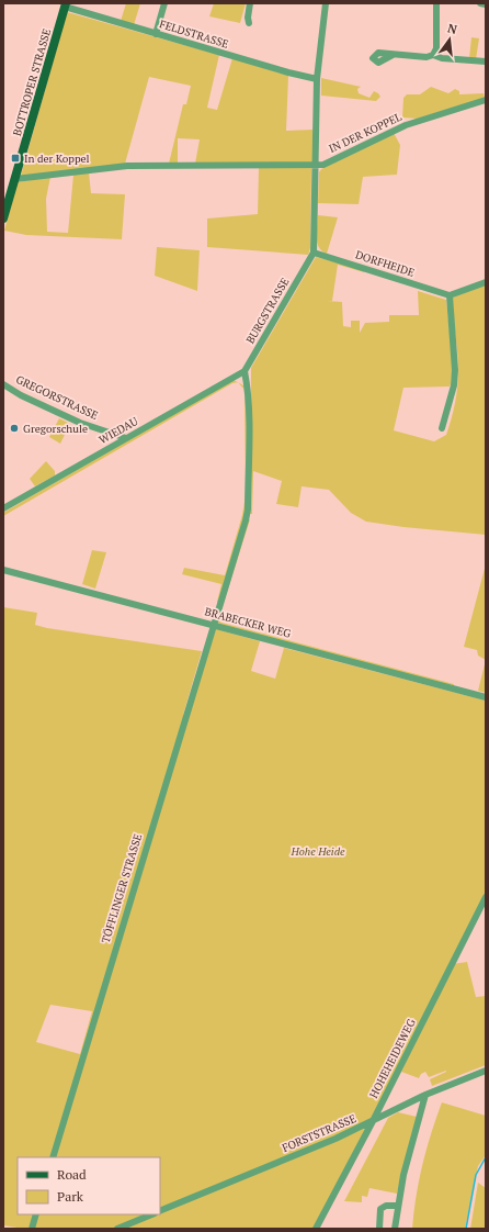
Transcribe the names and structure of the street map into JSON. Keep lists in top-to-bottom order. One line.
{"streets":{"main road":["BOTTROPER STRASSE"],"street":["FELDSTRASSE","IN DER KOPPEL","DORFHEIDE","BURGSTRASSE","GREGORSTRASSE","WIEDAU","BRABECKER WEG","TÖFFLINGER STRASSE","HOHEHEIDEWEG","FORSTSTRASSE"]},"crossings":[["FELDSTRASSE","BOTTROPER STRASSE"],["FELDSTRASSE","BURGSTRASSE"],["BOTTROPER STRASSE","IN DER KOPPEL"],["IN DER KOPPEL","BURGSTRASSE"],["DORFHEIDE","BURGSTRASSE"],["BURGSTRASSE","WIEDAU"],["GREGORSTRASSE","WIEDAU"],["BRABECKER WEG","TÖFFLINGER STRASSE"],["HOHEHEIDEWEG","FORSTSTRASSE"]],"parks":["Hohe Heide"],"places":{"transit":["In der Koppel"],"other":["Gregorschule"]},"legend":["Road","Park"],"north":"top"}
